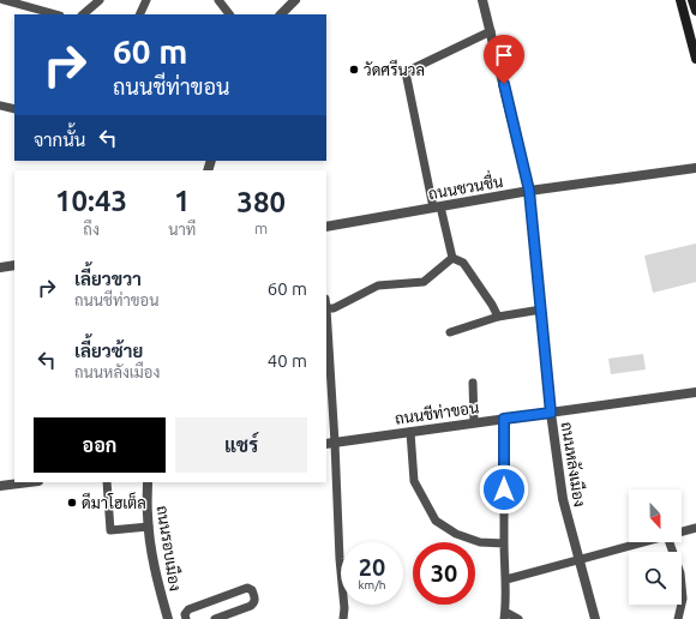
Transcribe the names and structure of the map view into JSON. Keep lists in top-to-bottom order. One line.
{"streets":{"street":["ถนนชวนชื่น","ถนนชีท่าขอน","ถนนหลังเมือง","ถนนรอบเมือง"]},"crossings":[["ถนนชวนชื่น","ถนนหลังเมือง"],["ถนนชีท่าขอน","ถนนหลังเมือง"]],"places":["วัดศรีนวล","ดีมาโฮเต็ล"],"north":"bottom","page":{"turn":["60 m","ถนนชีท่าขอน"],"then":"จากนั้น","eta":["10:43","ถึง","1","นาที","380","m"],"list":[{"name":"เลี้ยวขวา","note":"ถนนชีท่าขอน","value":"60 m"},{"name":"เลี้ยวซ้าย","note":"ถนนหลังเมือง","value":"40 m"}],"buttons":["ออก","แชร์"],"speed":"20 km/h","limit":"30"}}
